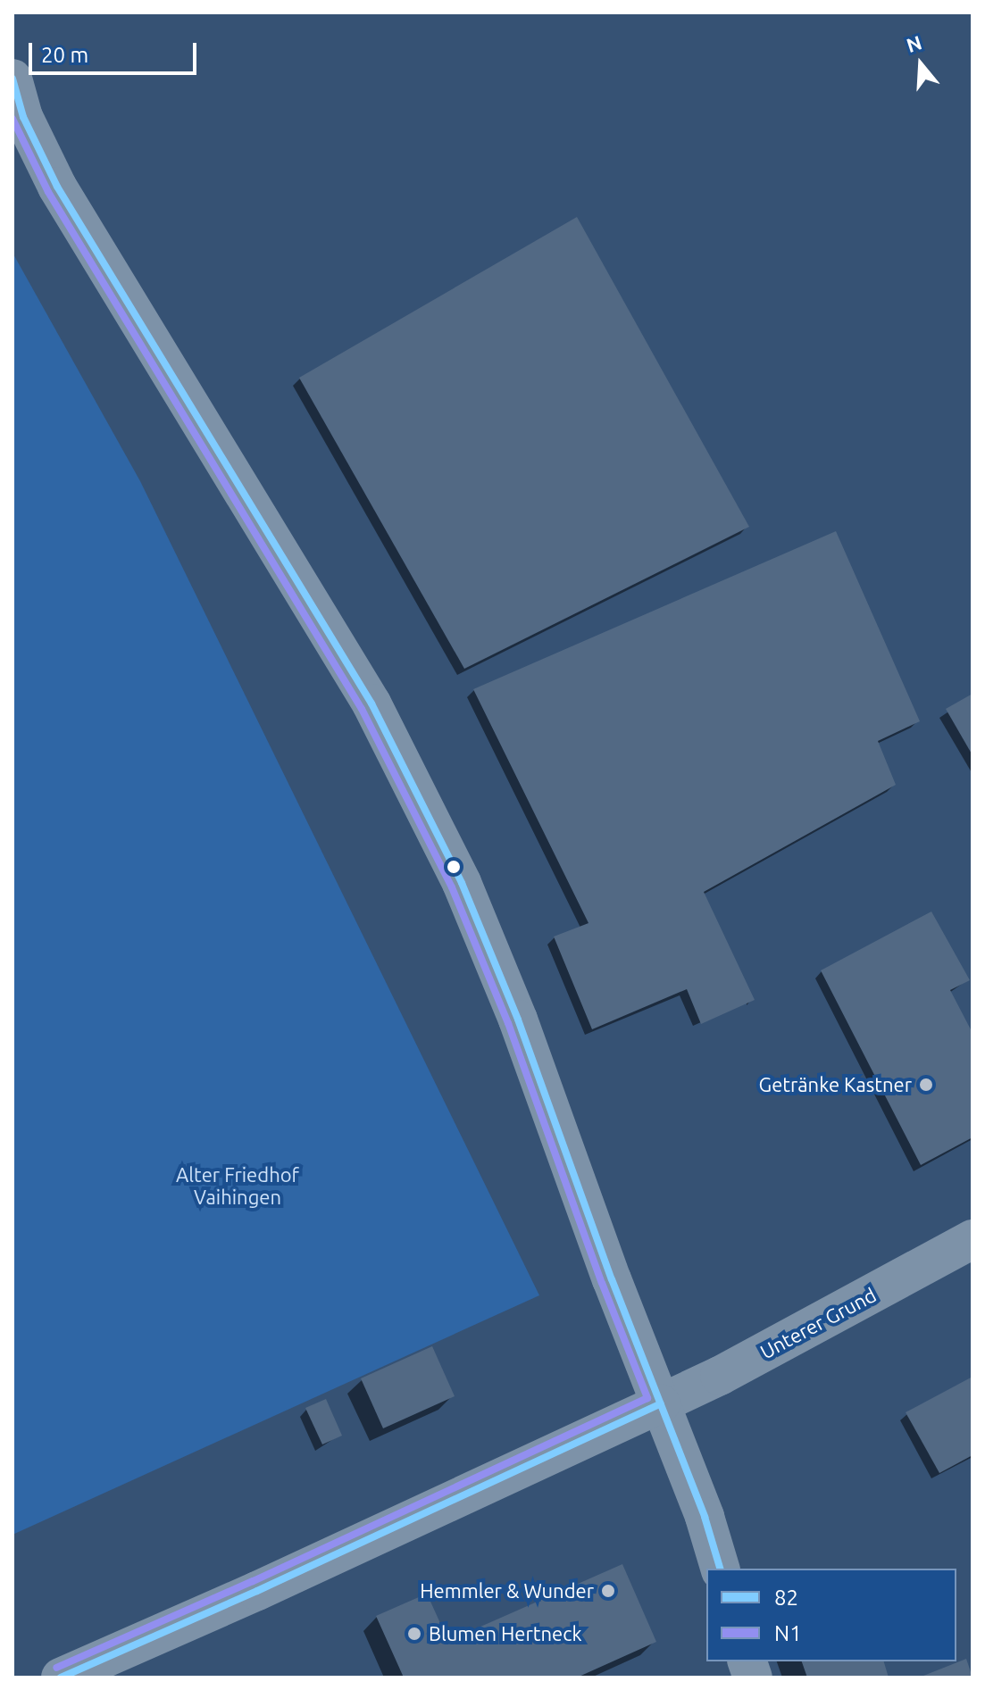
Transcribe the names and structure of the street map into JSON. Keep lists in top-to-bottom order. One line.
{"streets":{"street":["Unterer Grund"]},"parks":["Alter Friedhof Vaihingen"],"places":["Getränke Kastner","Hemmler & Wunder","Blumen Hertneck"],"lines":["transit line 82","transit line N1"],"legend":["82","N1"],"scale_bar":"20 m","north":"top"}
